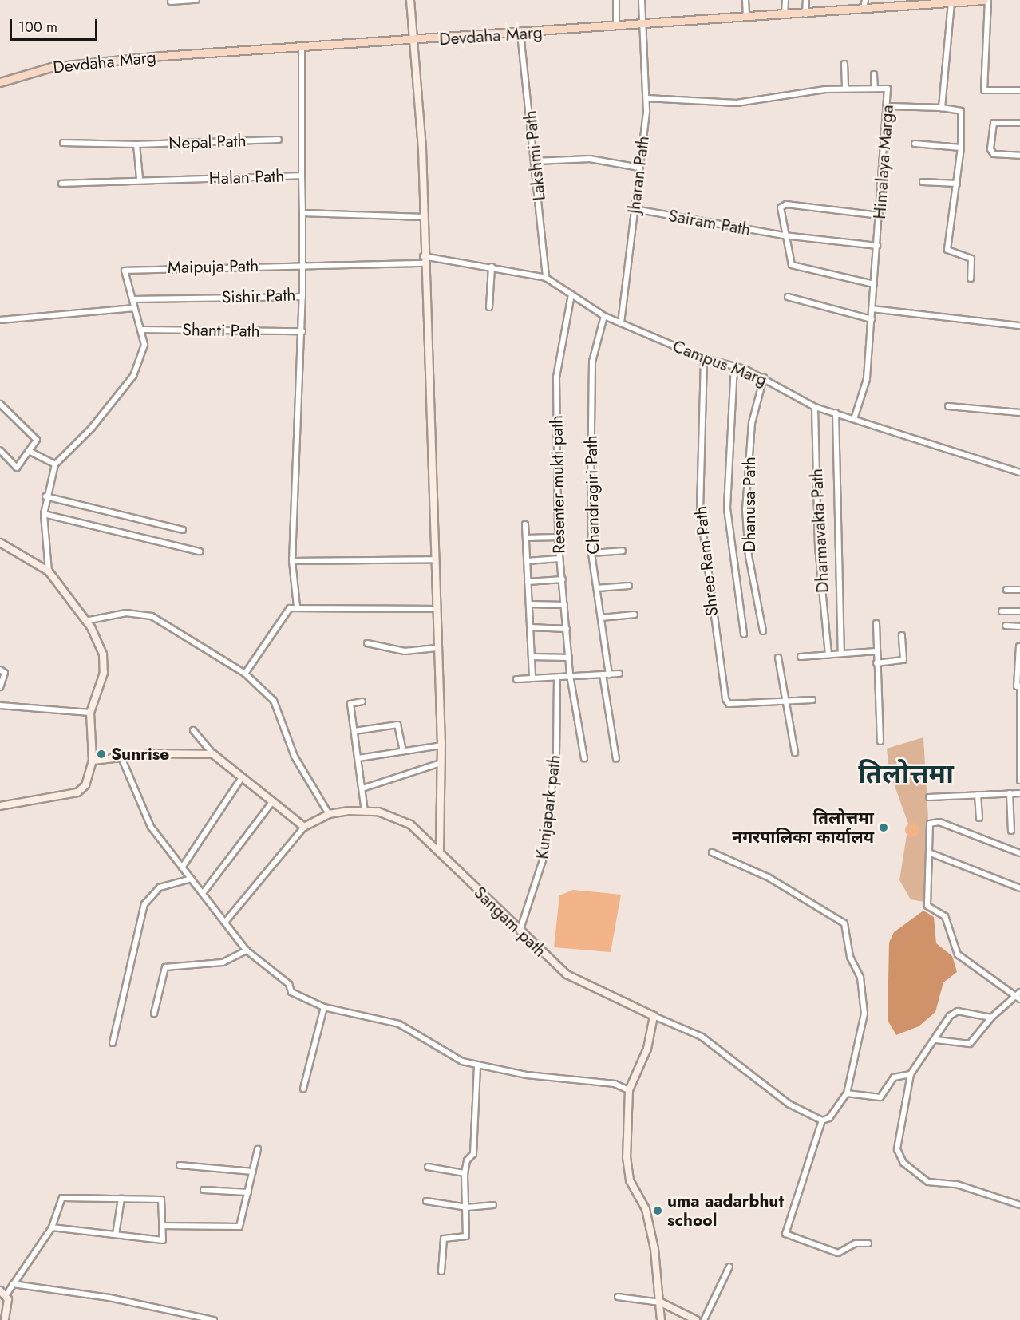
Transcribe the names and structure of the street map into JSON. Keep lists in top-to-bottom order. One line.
{"streets":{"main road":["Devdaha Marg"],"street":["Nepal Path","Lakshmi Path","Himalaya Marga","Jharan Path","Halan Path","Sairam Path","Maipuja Path","Sishir Path","Shanti Path","Campus Marg","Resenter mukti path","Chandragiri Path","Dhanusa Path","Dharmavakta Path","Shree Ram Path","Kunjapark path","Sangam path"]},"crossings":[["Devdaha Marg","Lakshmi Path"],["Devdaha Marg","Jharan Path"],["Lakshmi Path","Campus Marg"],["Himalaya Marga","Jharan Path"],["Himalaya Marga","Sairam Path"],["Himalaya Marga","Campus Marg"],["Jharan Path","Sairam Path"],["Jharan Path","Campus Marg"],["Halan Path","Sishir Path"],["Maipuja Path","Sishir Path"],["Maipuja Path","Campus Marg"],["Campus Marg","Resenter mukti path"],["Campus Marg","Chandragiri Path"],["Campus Marg","Dhanusa Path"],["Campus Marg","Dharmavakta Path"],["Campus Marg","Shree Ram Path"],["Kunjapark path","Sangam path"]],"districts":["तिलोत्तमा"],"places":["Sunrise","तिलोत्तमा नगरपालिका कार्यालय","uma aadarbhut school"],"scale_bar":"100 m"}
